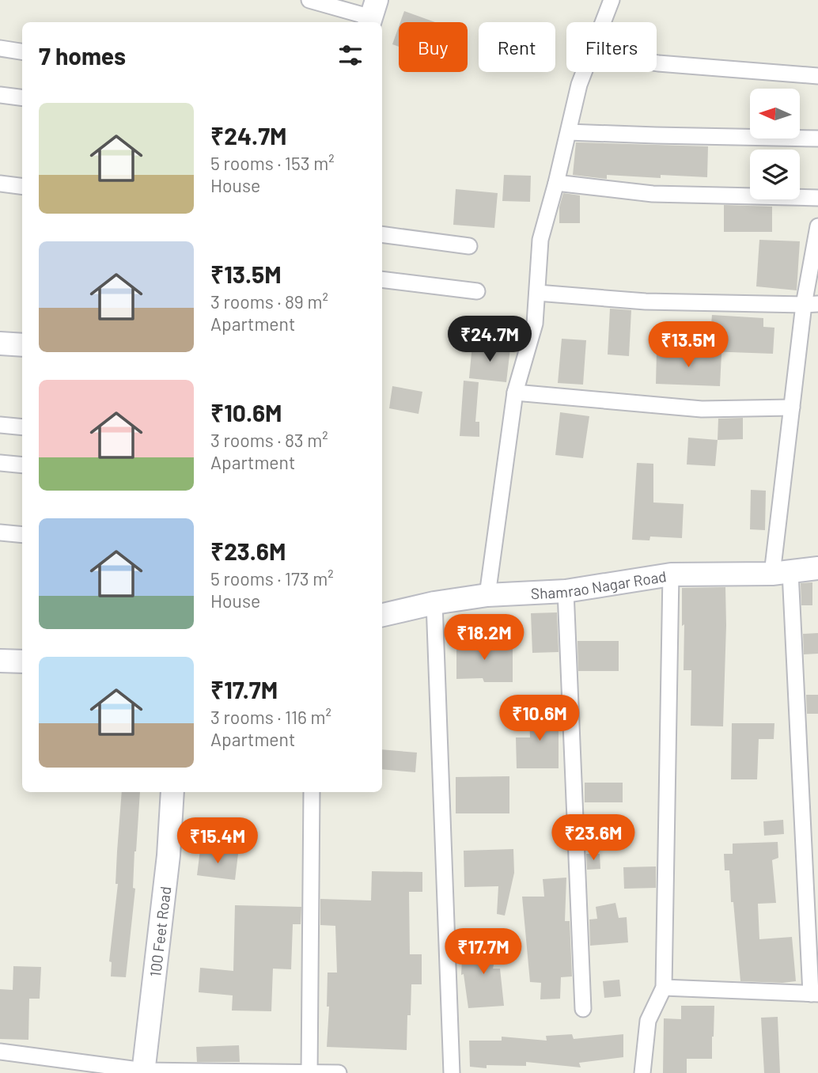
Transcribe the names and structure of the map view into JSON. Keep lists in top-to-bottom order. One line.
{"streets":{"street":["Shamrao Nagar Road","100 Feet Road"]},"north":"left","page":{"chip":["Buy","Rent","Filters"],"heading":"7 homes","list":[{"name":"₹24.7M","note":"5 rooms · 153 m² · House"},{"name":"₹13.5M","note":"3 rooms · 89 m² · Apartment"},{"name":"₹10.6M","note":"3 rooms · 83 m² · Apartment"},{"name":"₹23.6M","note":"5 rooms · 173 m² · House"},{"name":"₹17.7M","note":"3 rooms · 116 m² · Apartment"}],"price":["₹24.7M","₹13.5M","₹18.2M","₹10.6M","₹23.6M","₹15.4M","₹17.7M"]}}
